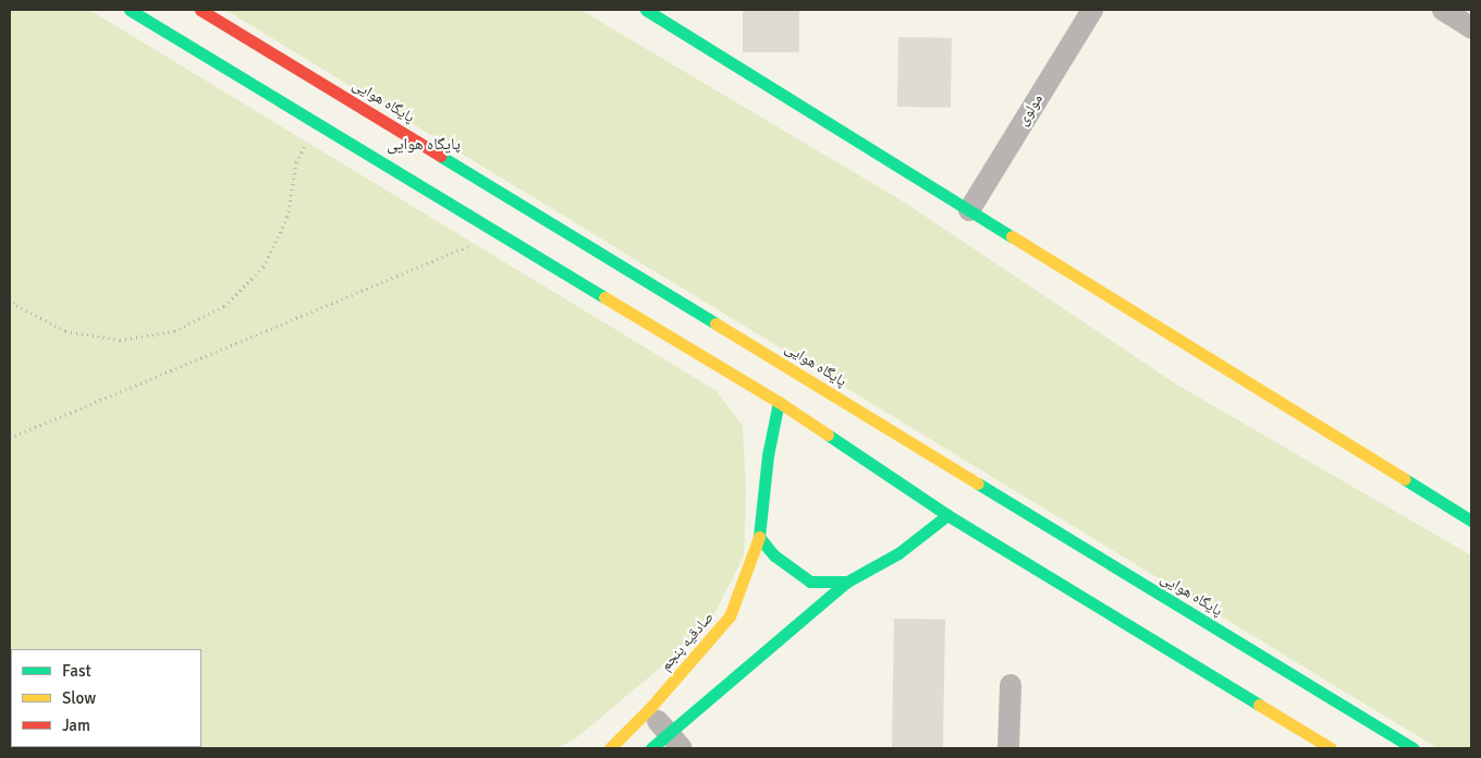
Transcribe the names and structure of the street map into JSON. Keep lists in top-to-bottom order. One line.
{"streets":{"main road":["پایگاه هوایی","صادقیه پنجم"],"street":["مولوی"]},"districts":["پایگاه هوایی"],"legend":["Fast","Slow","Jam"]}
